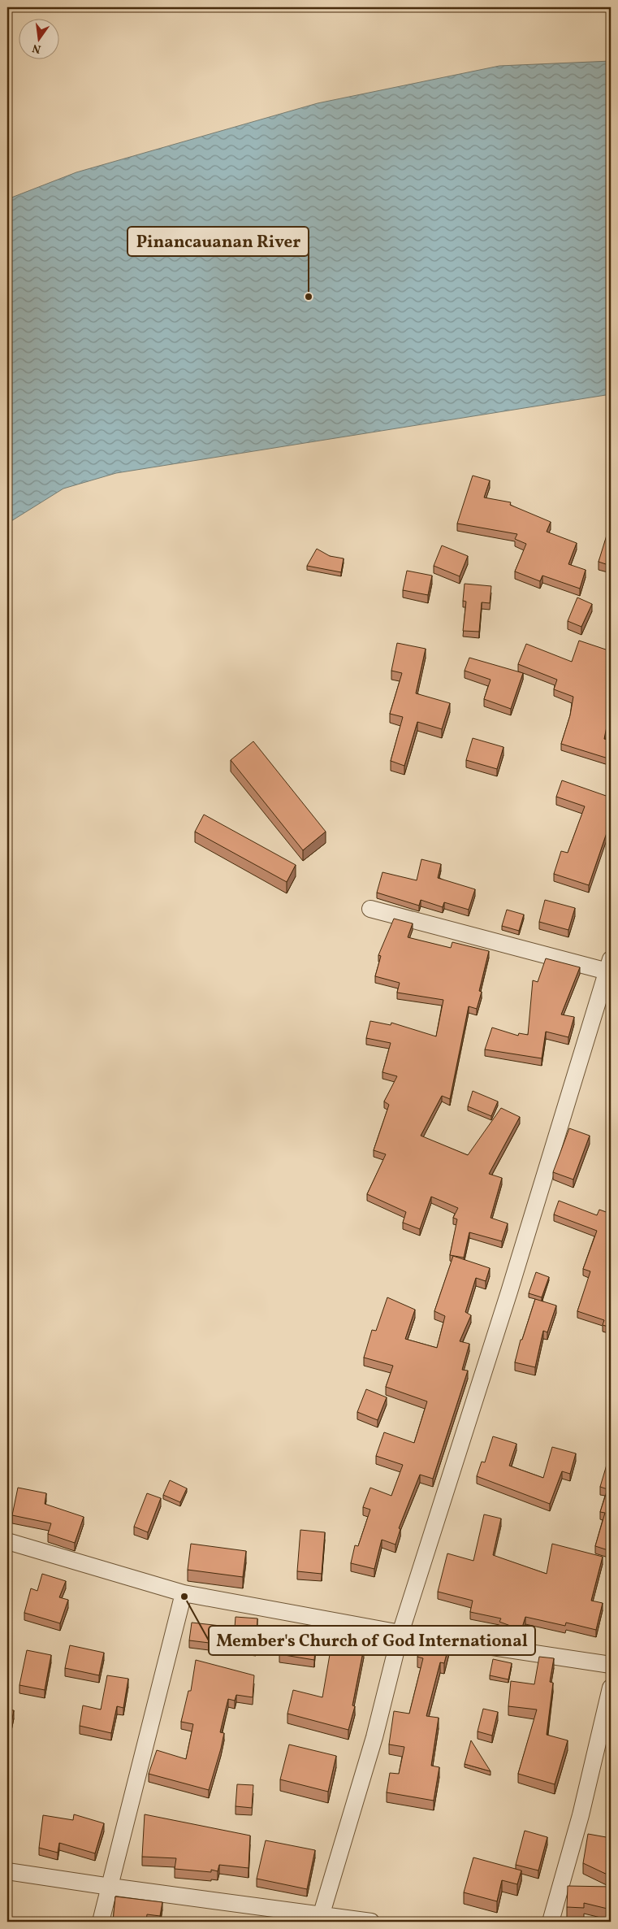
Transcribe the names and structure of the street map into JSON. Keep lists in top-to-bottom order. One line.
{"places":["Pinancauanan River","Member's Church of God International"],"north":"bottom"}
